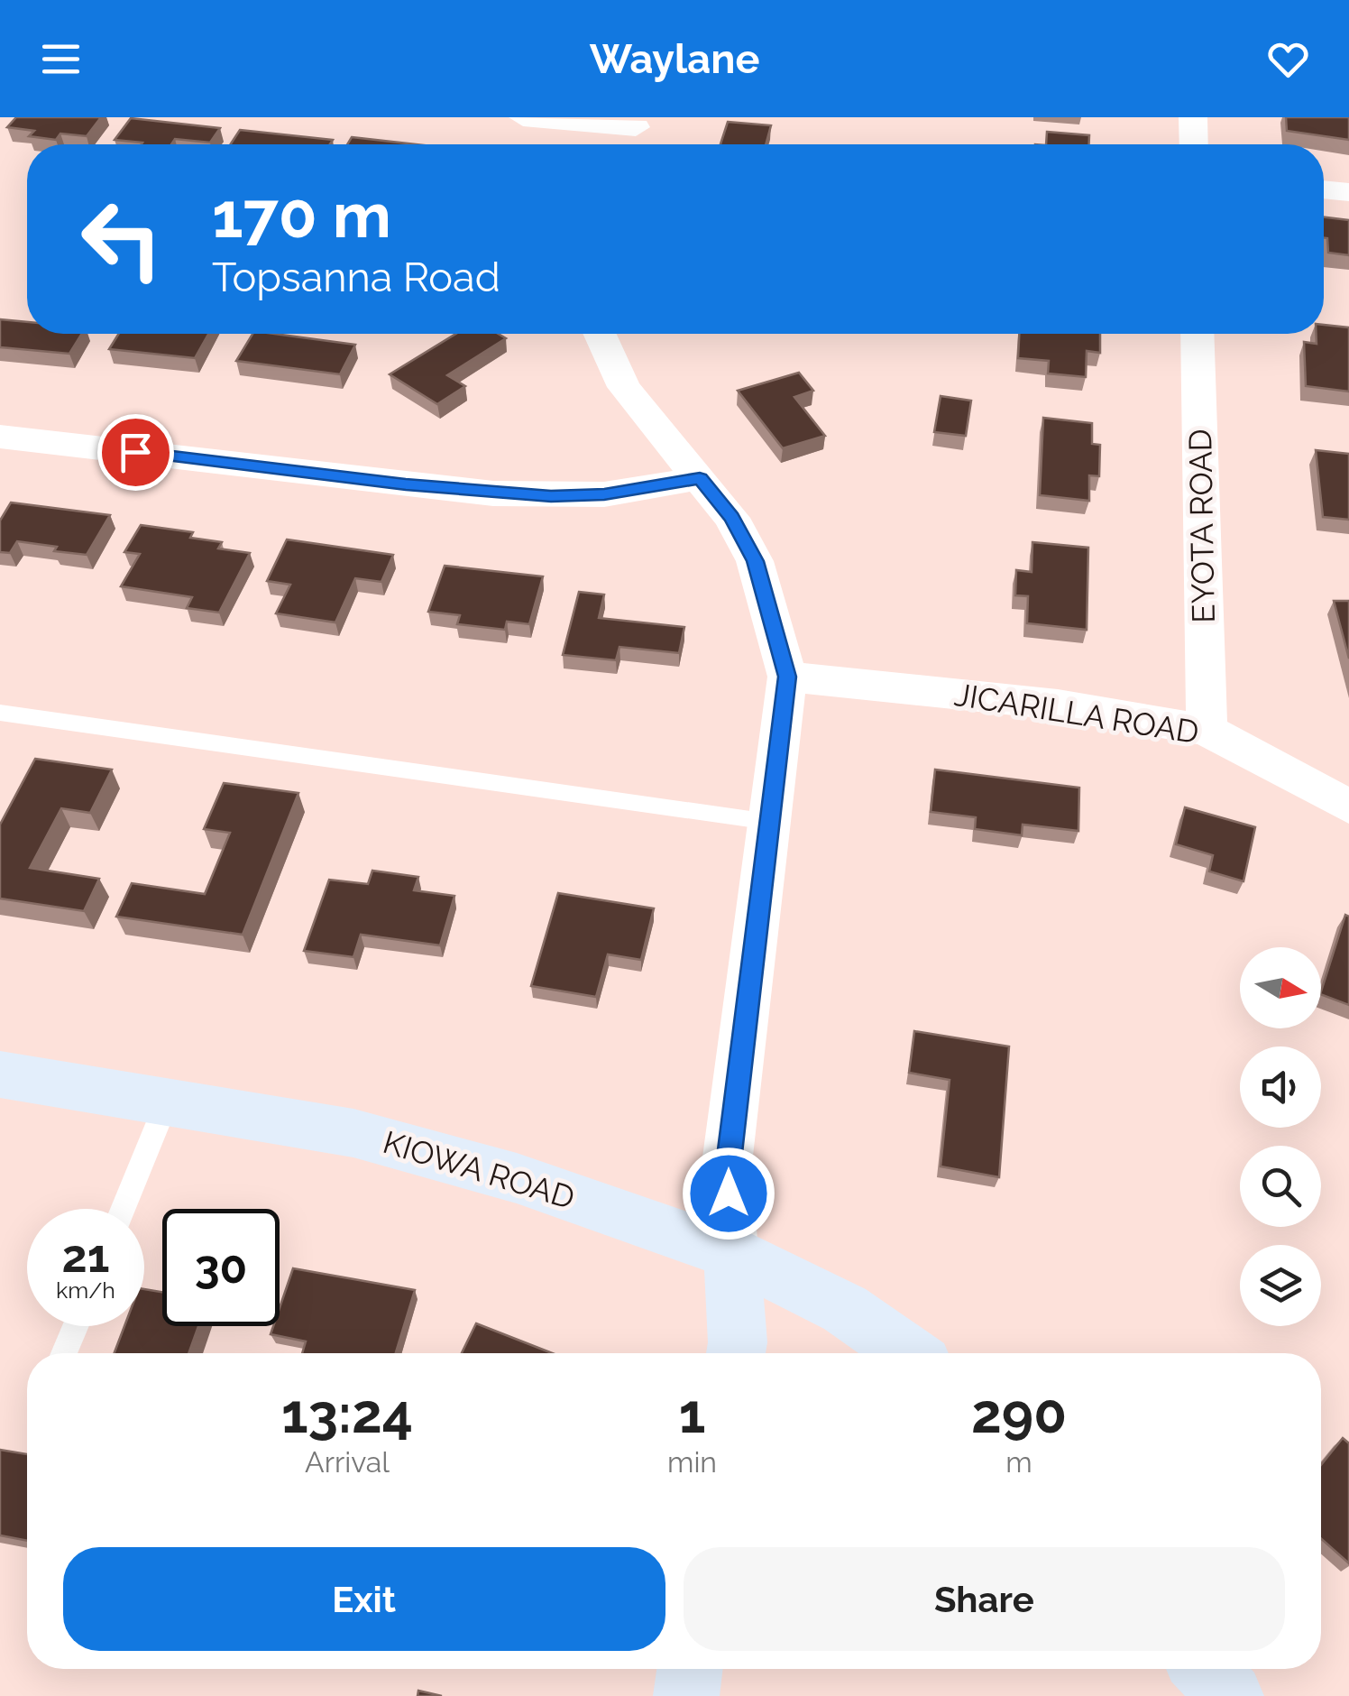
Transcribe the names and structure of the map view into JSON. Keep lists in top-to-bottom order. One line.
{"streets":{"street":["EYOTA ROAD","JICARILLA ROAD","KIOWA ROAD"]},"crossings":[["EYOTA ROAD","JICARILLA ROAD"]],"north":"right","page":{"header":"Waylane","turn":["170 m","Topsanna Road"],"speed":"21 km/h","limit":"30","eta":["13:24","Arrival","1","min","290","m"],"buttons":["Exit","Share"]}}
